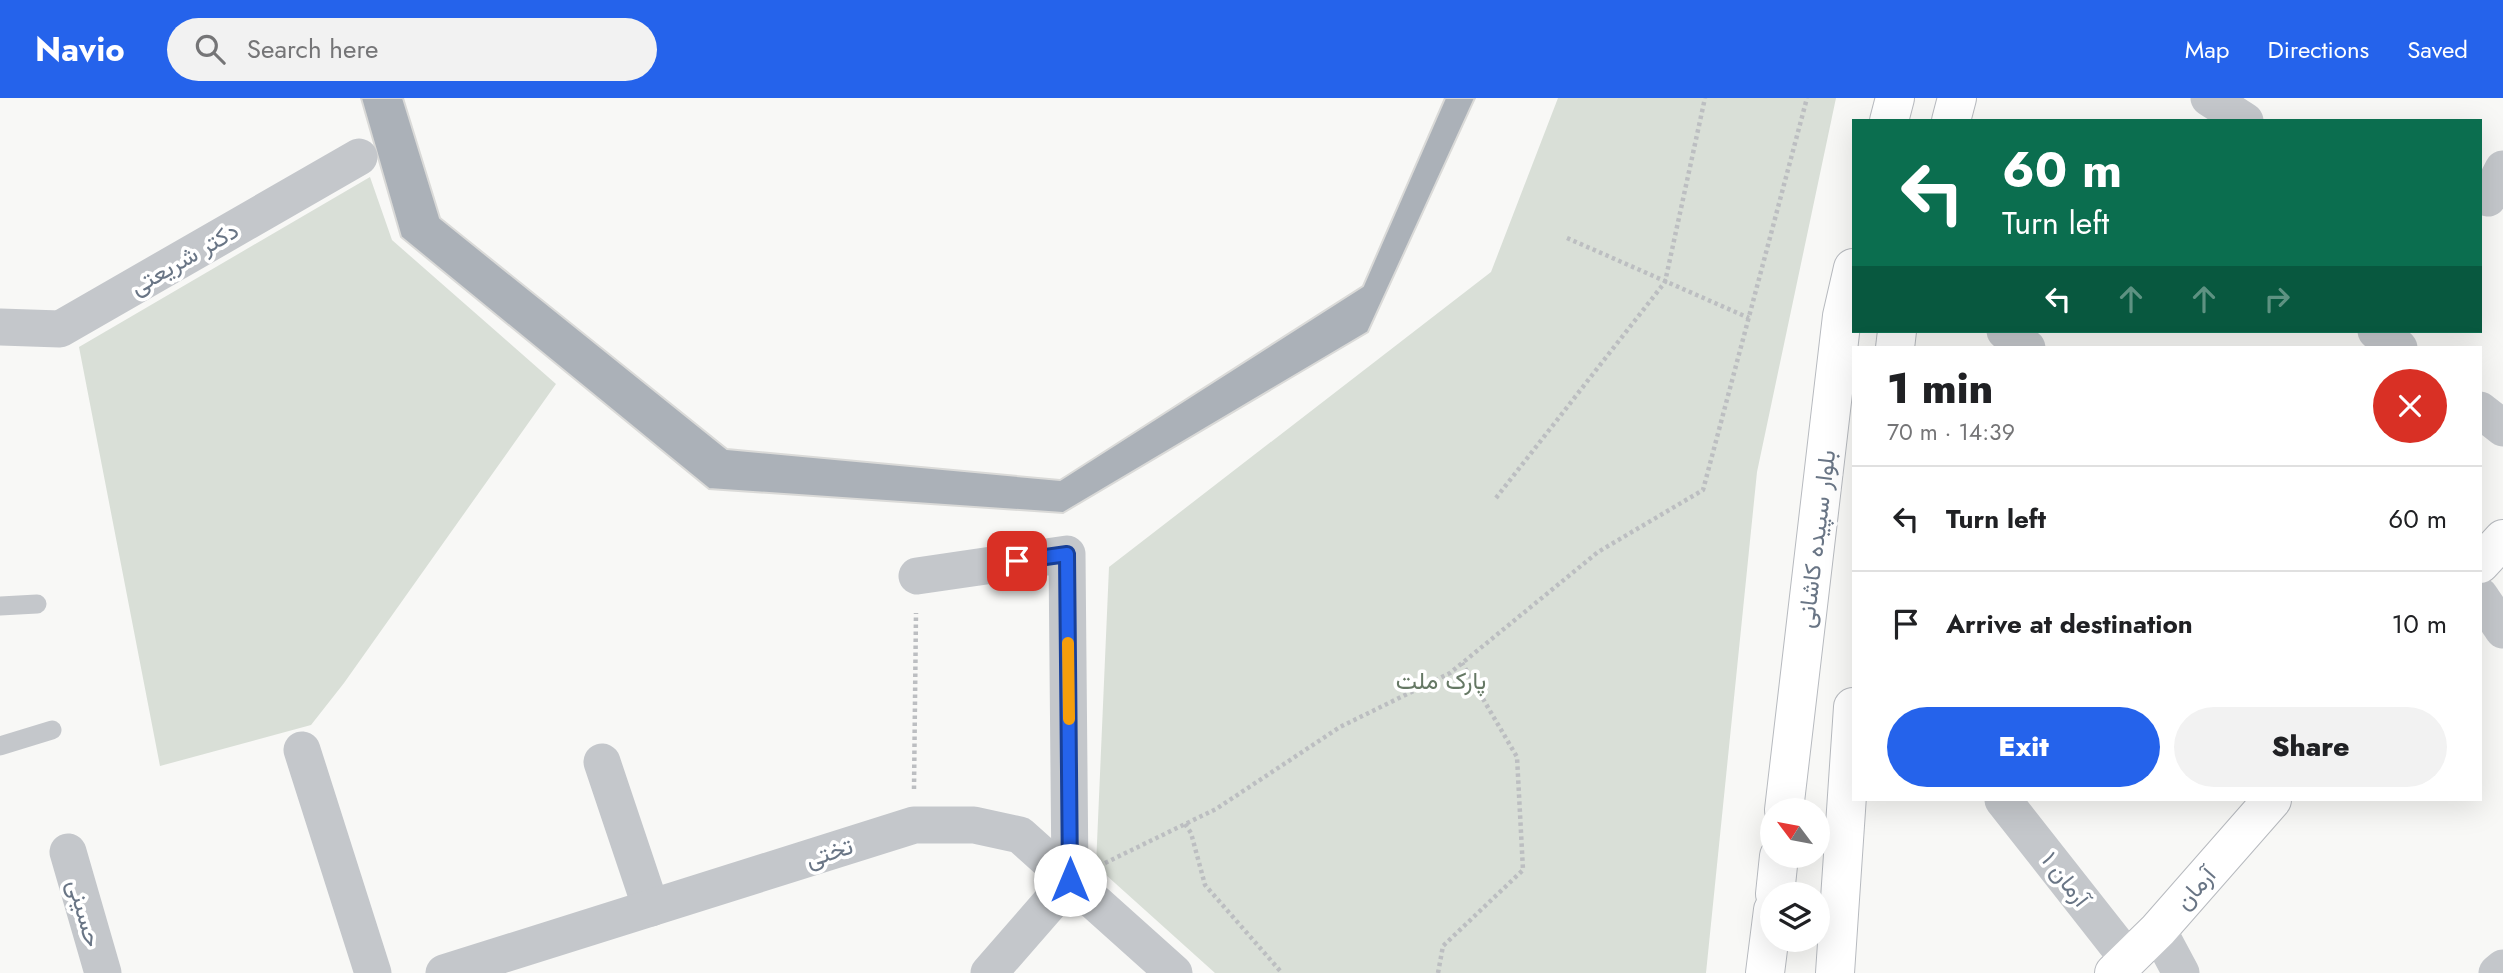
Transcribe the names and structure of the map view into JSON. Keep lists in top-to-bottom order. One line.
{"streets":{"main road":["بلوار سپیده کاشانی","آرمان"],"street":["دکتر شریعتی","تختی","آرمان ۱","حسینی"]},"crossings":[["آرمان ۱","آرمان"]],"parks":["پارک ملت"],"north":"top left","page":{"header":"Navio","search":"Search here","nav":["Map","Directions","Saved"],"turn":["60 m","Turn left"],"heading":["1 min","70 m · 14:39"],"list":[{"name":"Turn left","value":"60 m"},{"name":"Arrive at destination","value":"10 m"}],"buttons":["Exit","Share"]}}
